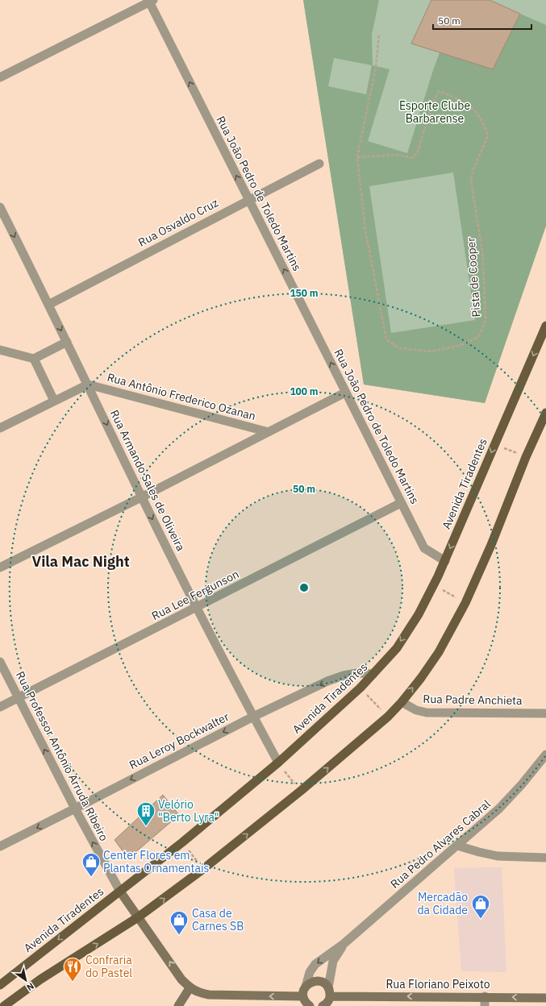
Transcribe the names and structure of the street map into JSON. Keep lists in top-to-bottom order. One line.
{"streets":{"main road":["Avenida Tiradentes","Rua Professor Antônio Arruda Ribeiro","Rua Floriano Peixoto"],"street":["Rua João Pedro de Toledo Martins","Rua Osvaldo Cruz","Rua Antônio Frederico Ozanan","Rua Armando Sales de Oliveira","Rua Lee Fergunson","Rua Padre Anchieta","Rua Leroy Bockwalter","Rua Pedro Alvares Cabral"],"path":["Pista de Cooper"]},"crossings":[["Rua João Pedro de Toledo Martins","Rua Osvaldo Cruz"],["Rua João Pedro de Toledo Martins","Avenida Tiradentes"],["Rua João Pedro de Toledo Martins","Rua Lee Fergunson"],["Rua Osvaldo Cruz","Rua Armando Sales de Oliveira"],["Rua Antônio Frederico Ozanan","Rua Armando Sales de Oliveira"],["Rua Armando Sales de Oliveira","Avenida Tiradentes"],["Rua Armando Sales de Oliveira","Rua Lee Fergunson"],["Rua Armando Sales de Oliveira","Rua Leroy Bockwalter"],["Avenida Tiradentes","Rua Leroy Bockwalter"],["Avenida Tiradentes","Rua Professor Antônio Arruda Ribeiro"],["Rua Lee Fergunson","Rua Professor Antônio Arruda Ribeiro"],["Rua Leroy Bockwalter","Rua Professor Antônio Arruda Ribeiro"],["Rua Pedro Alvares Cabral","Rua Floriano Peixoto"]],"one_way":["Rua João Pedro de Toledo Martins","Rua Armando Sales de Oliveira","Rua Leroy Bockwalter","Rua Professor Antônio Arruda Ribeiro","Rua Floriano Peixoto"],"districts":["Vila Mac Night"],"parks":["Esporte Clube Barbarense"],"places":{"building":["Velório \"Berto Lyra\""],"shop":["Center Flores em Plantas Ornamentais","Mercadão da Cidade","Casa de Carnes SB"],"restaurant":["Confraria do Pastel"]},"scale_bar":"50 m","north":"bottom right","rings":["150 m","100 m","50 m"]}
